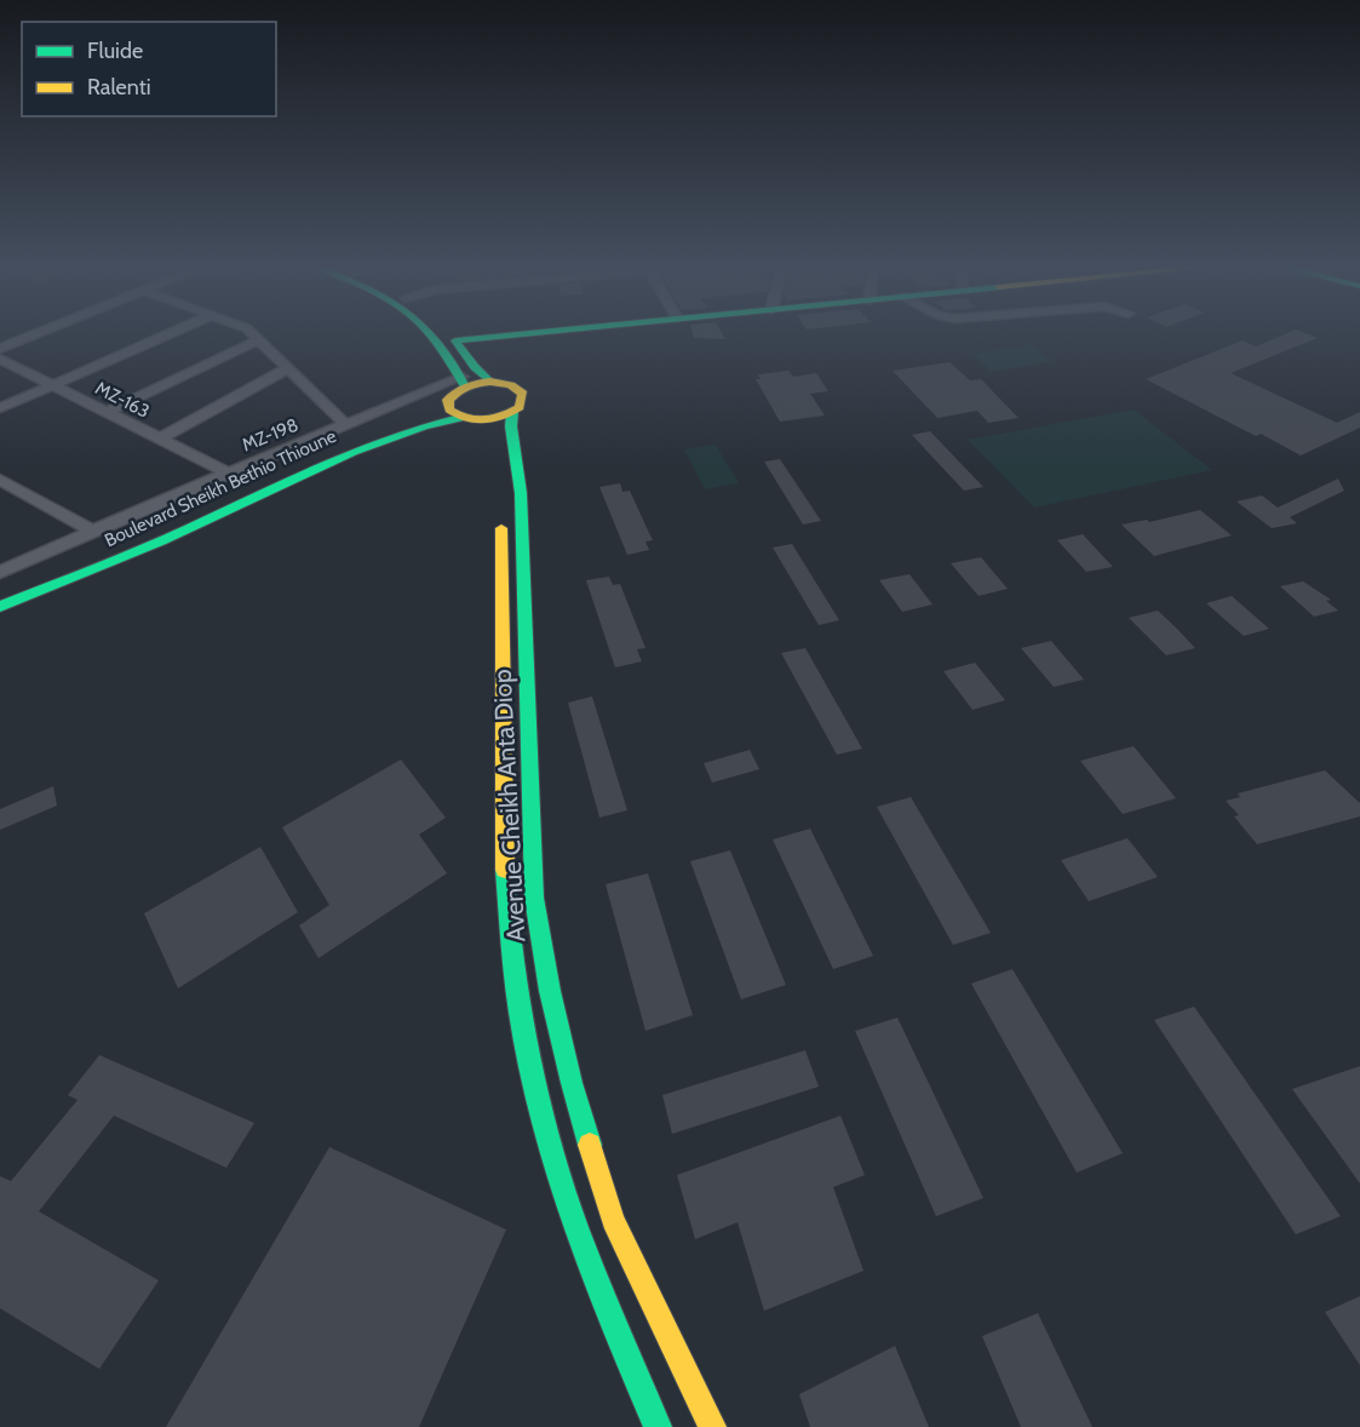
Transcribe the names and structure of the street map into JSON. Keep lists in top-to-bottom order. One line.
{"streets":{"main road":["Boulevard Sheikh Bethio Thioune","Avenue Cheikh Anta Diop"],"street":["MZ-163","MZ-198"]},"crossings":[["MZ-163","MZ-198"],["MZ-198","Boulevard Sheikh Bethio Thioune"]],"legend":["Fluide","Ralenti"]}
